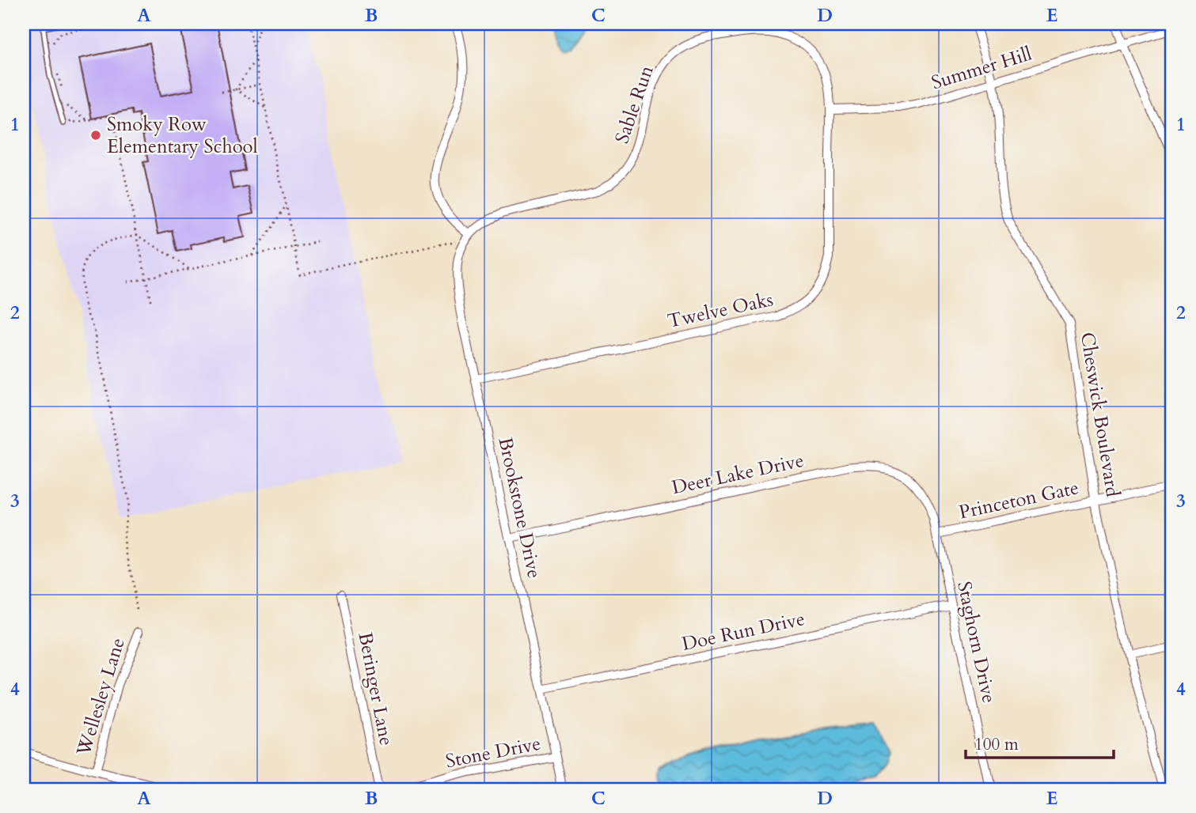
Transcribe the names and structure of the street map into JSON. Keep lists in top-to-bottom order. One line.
{"streets":{"street":["Summer Hill","Sable Run","Twelve Oaks","Cheswick Boulevard","Deer Lake Drive","Princeton Gate","Brookstone Drive","Doe Run Drive","Staghorn Drive","Beringer Lane","Wellesley Lane","Stone Drive"]},"crossings":[["Summer Hill","Sable Run"],["Summer Hill","Twelve Oaks"],["Summer Hill","Cheswick Boulevard"],["Sable Run","Twelve Oaks"],["Sable Run","Brookstone Drive"],["Twelve Oaks","Brookstone Drive"],["Cheswick Boulevard","Princeton Gate"],["Deer Lake Drive","Princeton Gate"],["Deer Lake Drive","Brookstone Drive"],["Deer Lake Drive","Staghorn Drive"],["Princeton Gate","Staghorn Drive"],["Brookstone Drive","Doe Run Drive"],["Brookstone Drive","Stone Drive"],["Doe Run Drive","Staghorn Drive"]],"places":["Smoky Row Elementary School"],"scale_bar":"100 m","grid":{"columns":["A","B","C","D","E"],"rows":["1","2","3","4"]}}
